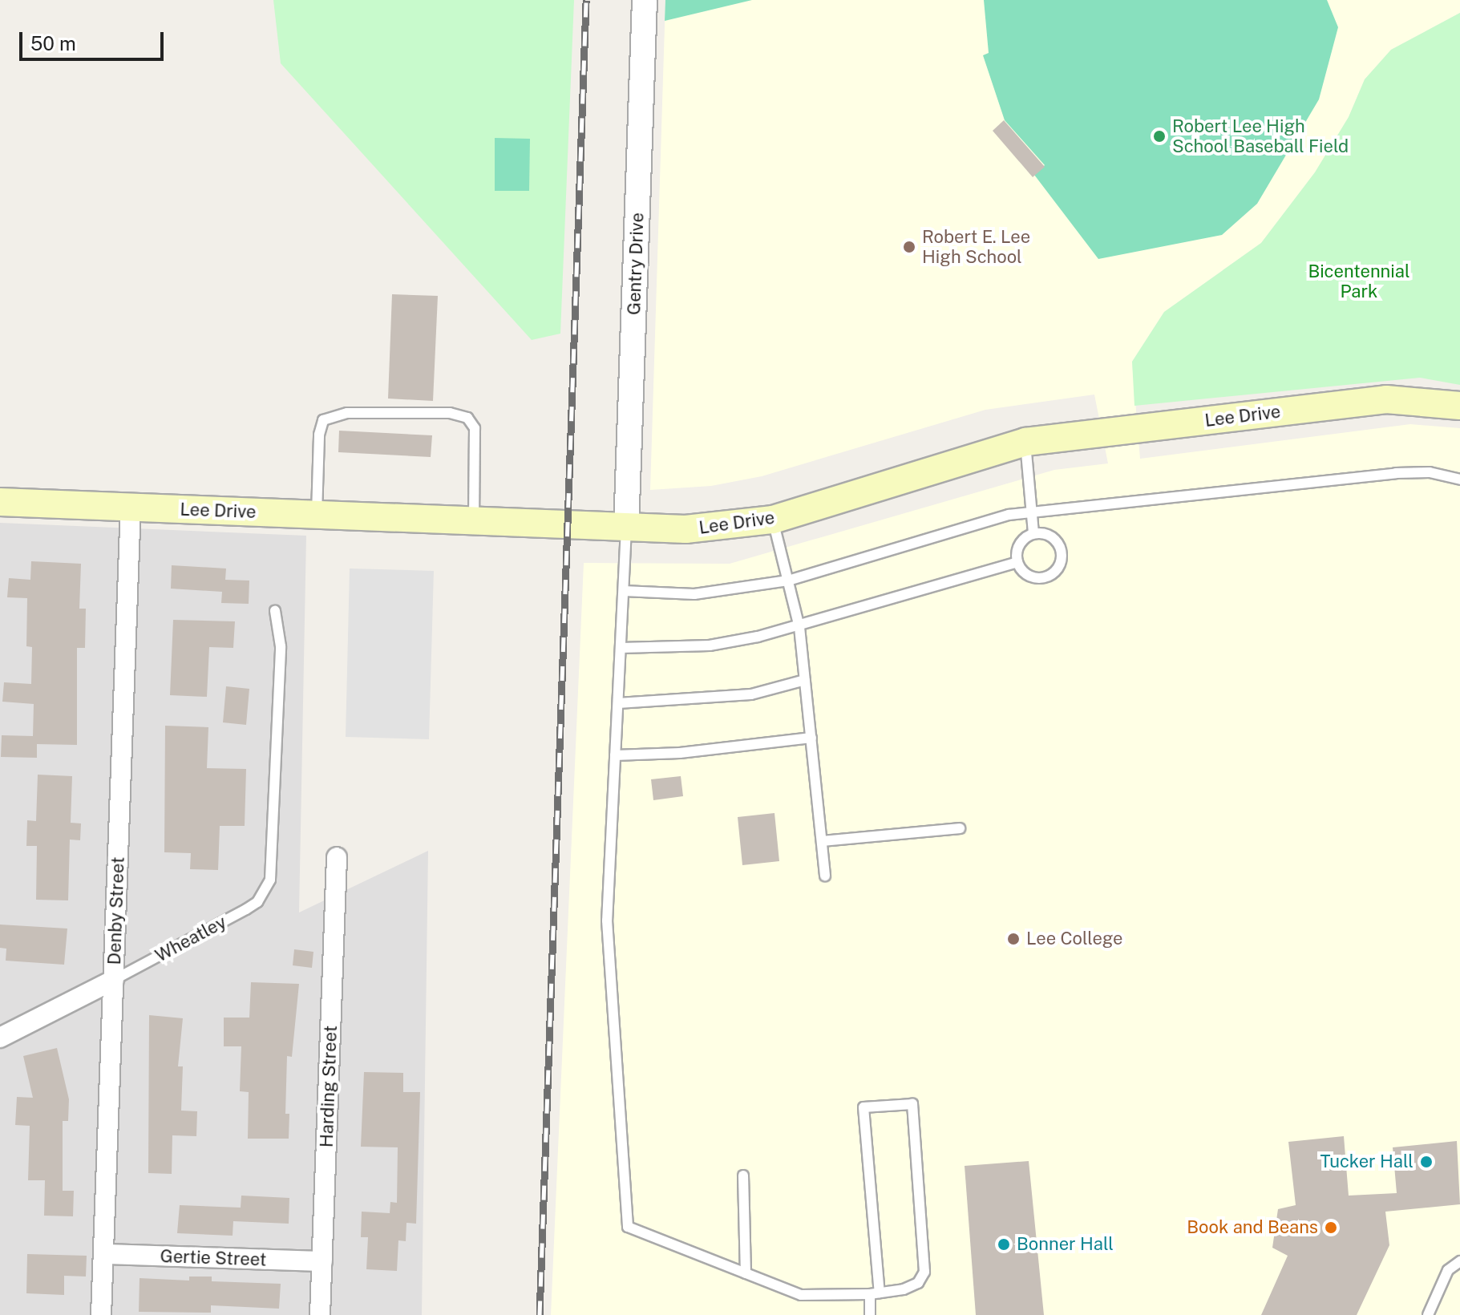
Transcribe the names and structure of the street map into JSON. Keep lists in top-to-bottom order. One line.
{"streets":{"main road":["Lee Drive"],"street":["Gentry Drive","Denby Street","Harding Street","Gertie Street"],"lane":["Wheatley"]},"crossings":[["Gentry Drive","Lee Drive"],["Lee Drive","Denby Street"],["Denby Street","Wheatley"],["Denby Street","Gertie Street"],["Harding Street","Gertie Street"]],"parks":["Bicentennial Park"],"places":["Robert Lee High School Baseball Field","Robert E. Lee High School","Lee College","Tucker Hall","Book and Beans","Bonner Hall"],"scale_bar":"50 m"}
